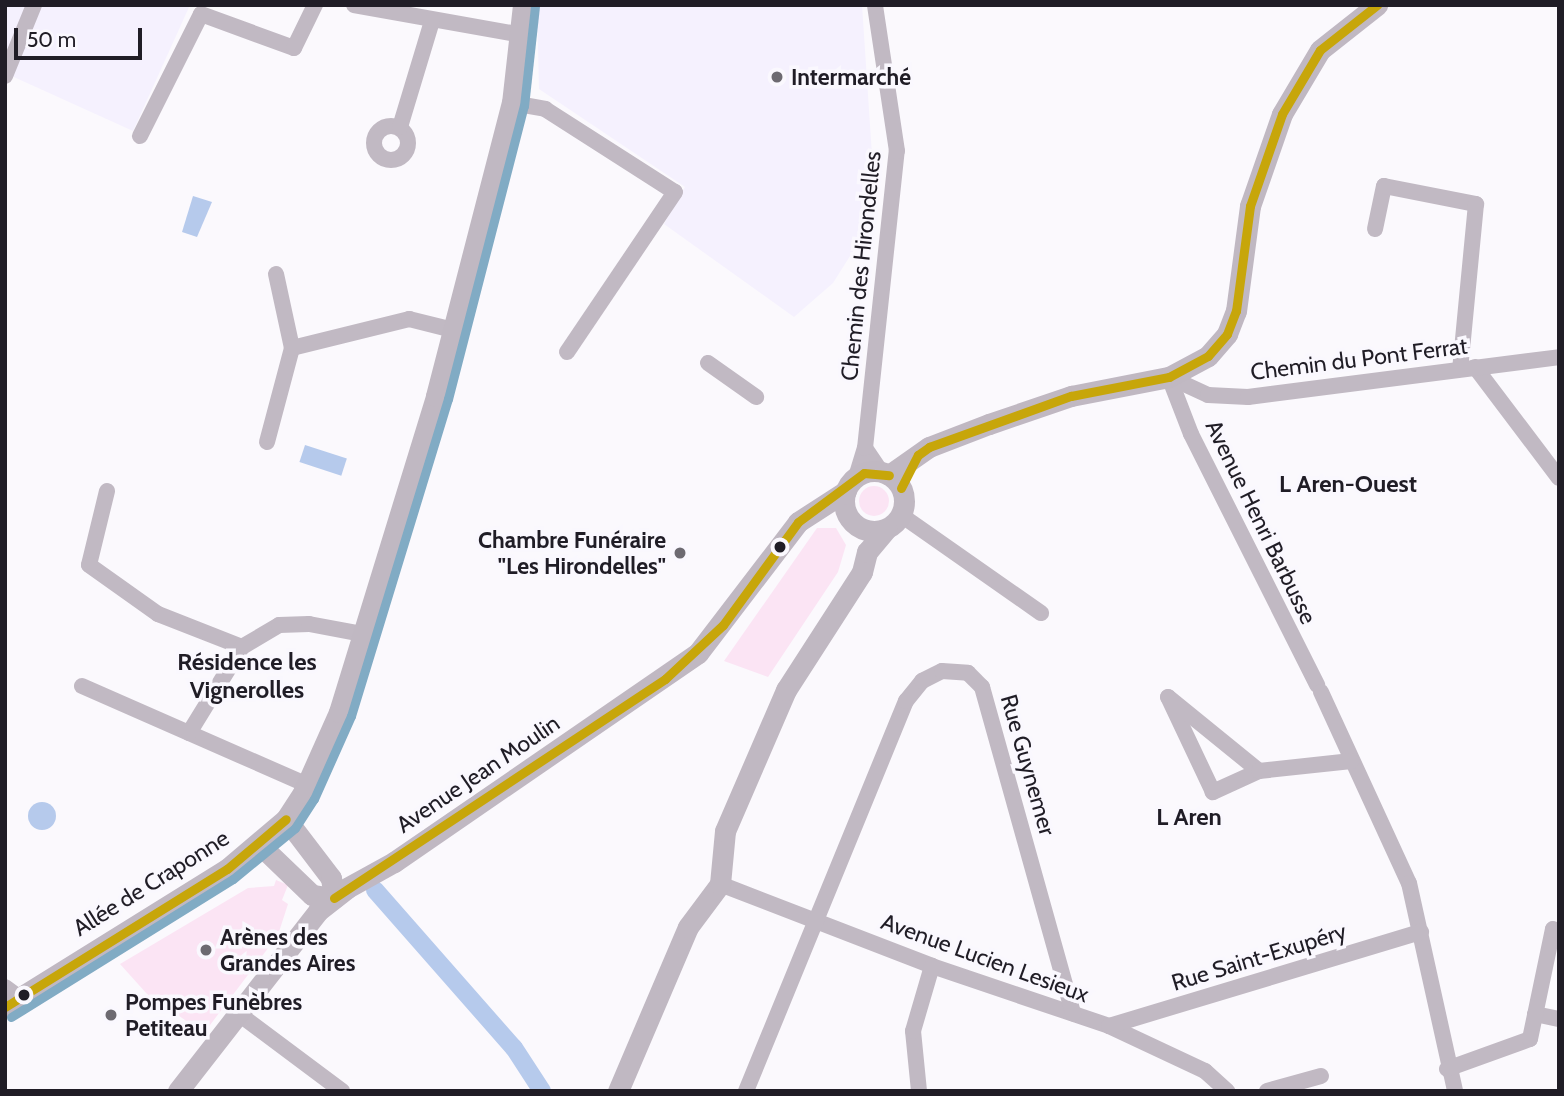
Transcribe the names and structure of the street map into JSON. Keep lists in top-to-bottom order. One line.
{"streets":{"street":["Chemin des Hirondelles","Chemin du Pont Ferrat","Avenue Henri Barbusse","Rue Guynemer","Avenue Jean Moulin","Allée de Craponne","Rue Saint-Exupéry","Avenue Lucien Lesieux"]},"crossings":[["Chemin des Hirondelles","Avenue Jean Moulin"],["Chemin du Pont Ferrat","Avenue Henri Barbusse"],["Avenue Henri Barbusse","Rue Saint-Exupéry"],["Rue Guynemer","Avenue Lucien Lesieux"],["Rue Saint-Exupéry","Avenue Lucien Lesieux"]],"districts":["L Aren-Ouest","Résidence les Vignerolles","L Aren"],"places":["Intermarché","Chambre Funéraire \"Les Hirondelles\"","Arènes des Grandes Aires","Pompes Funèbres Petiteau"],"scale_bar":"50 m"}
